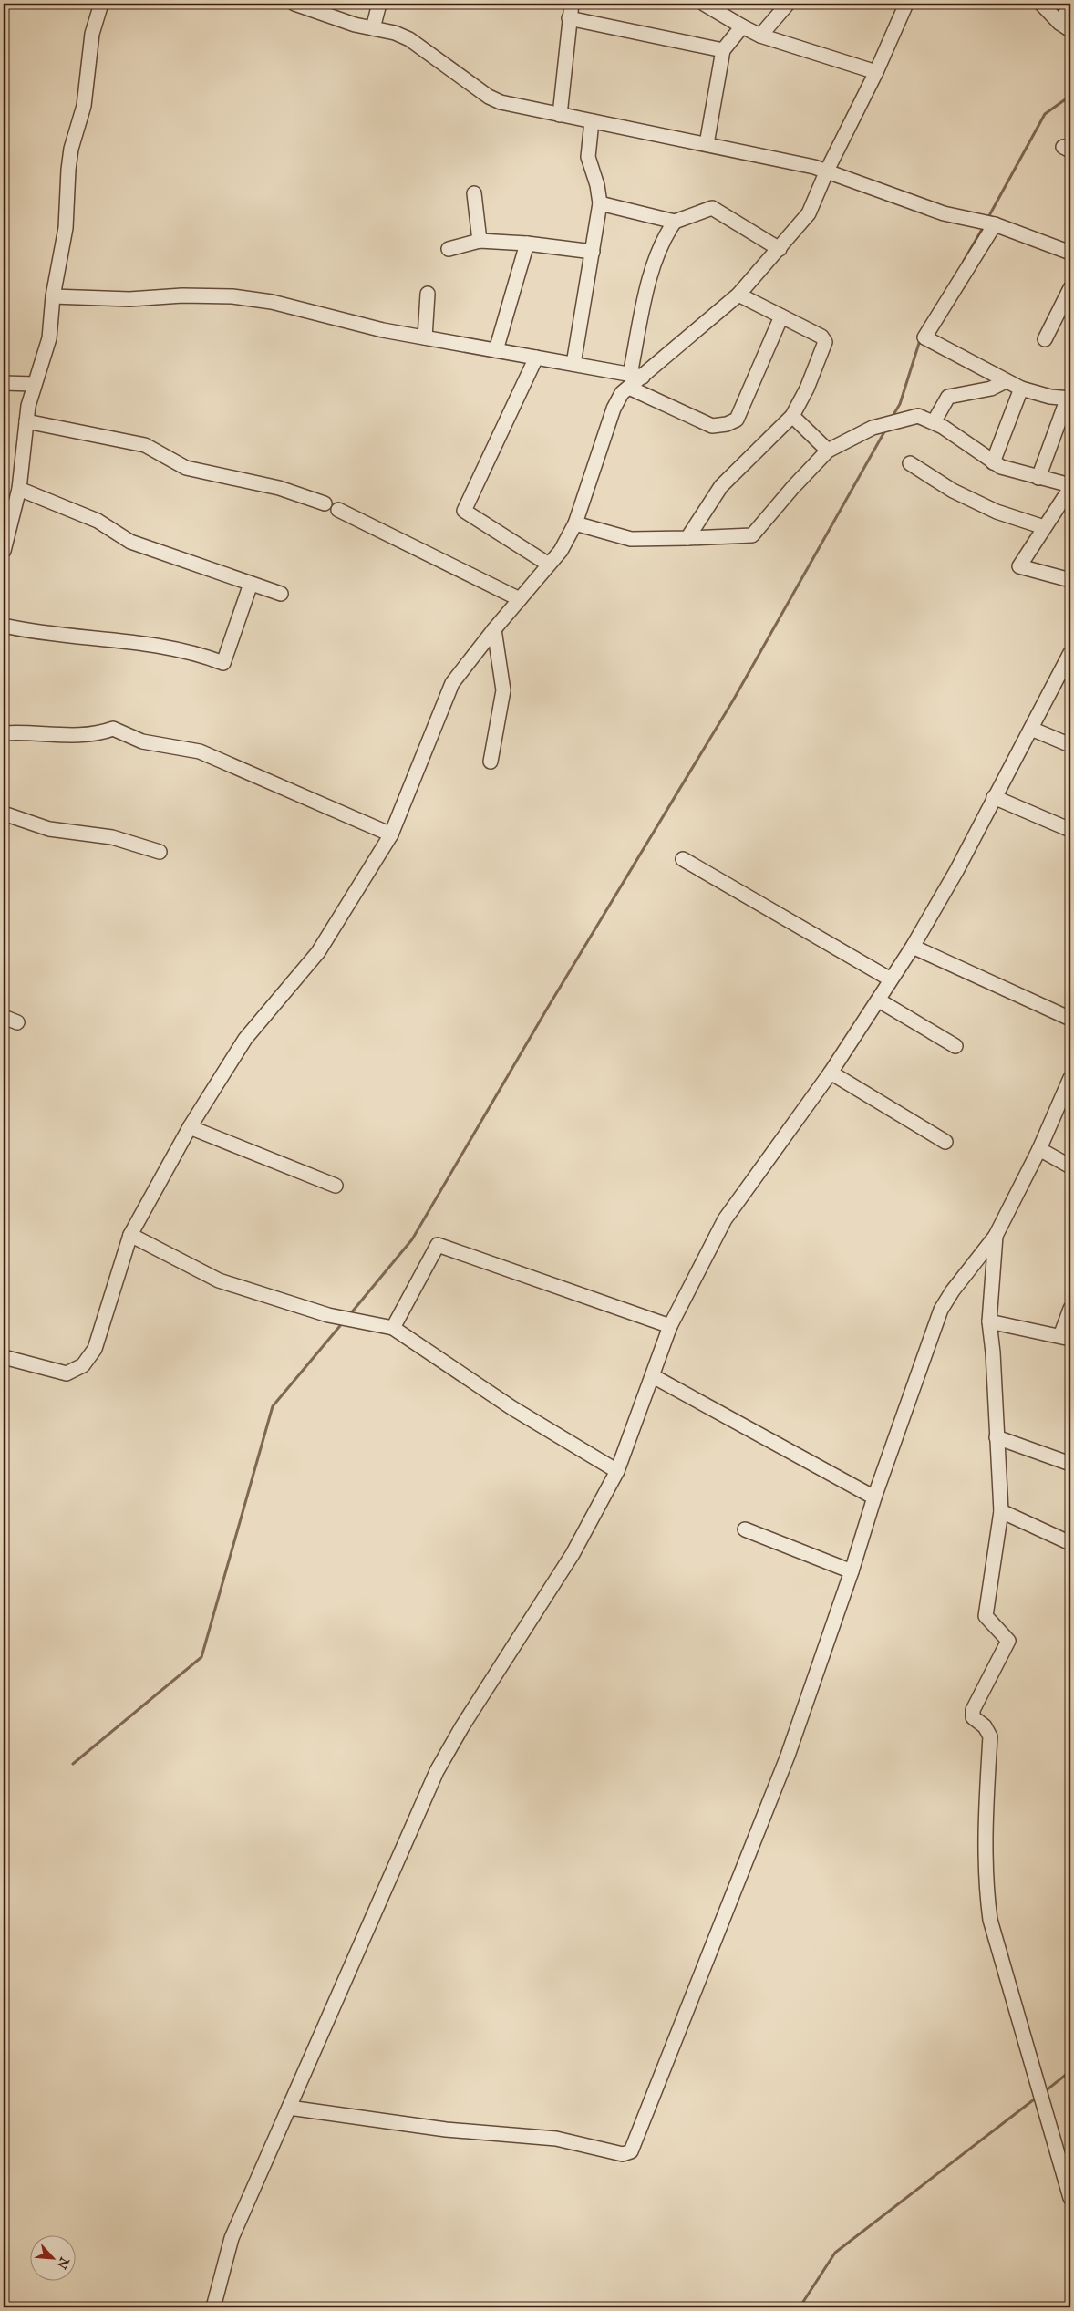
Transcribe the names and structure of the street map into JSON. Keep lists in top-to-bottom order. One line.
{"north":"bottom right"}
